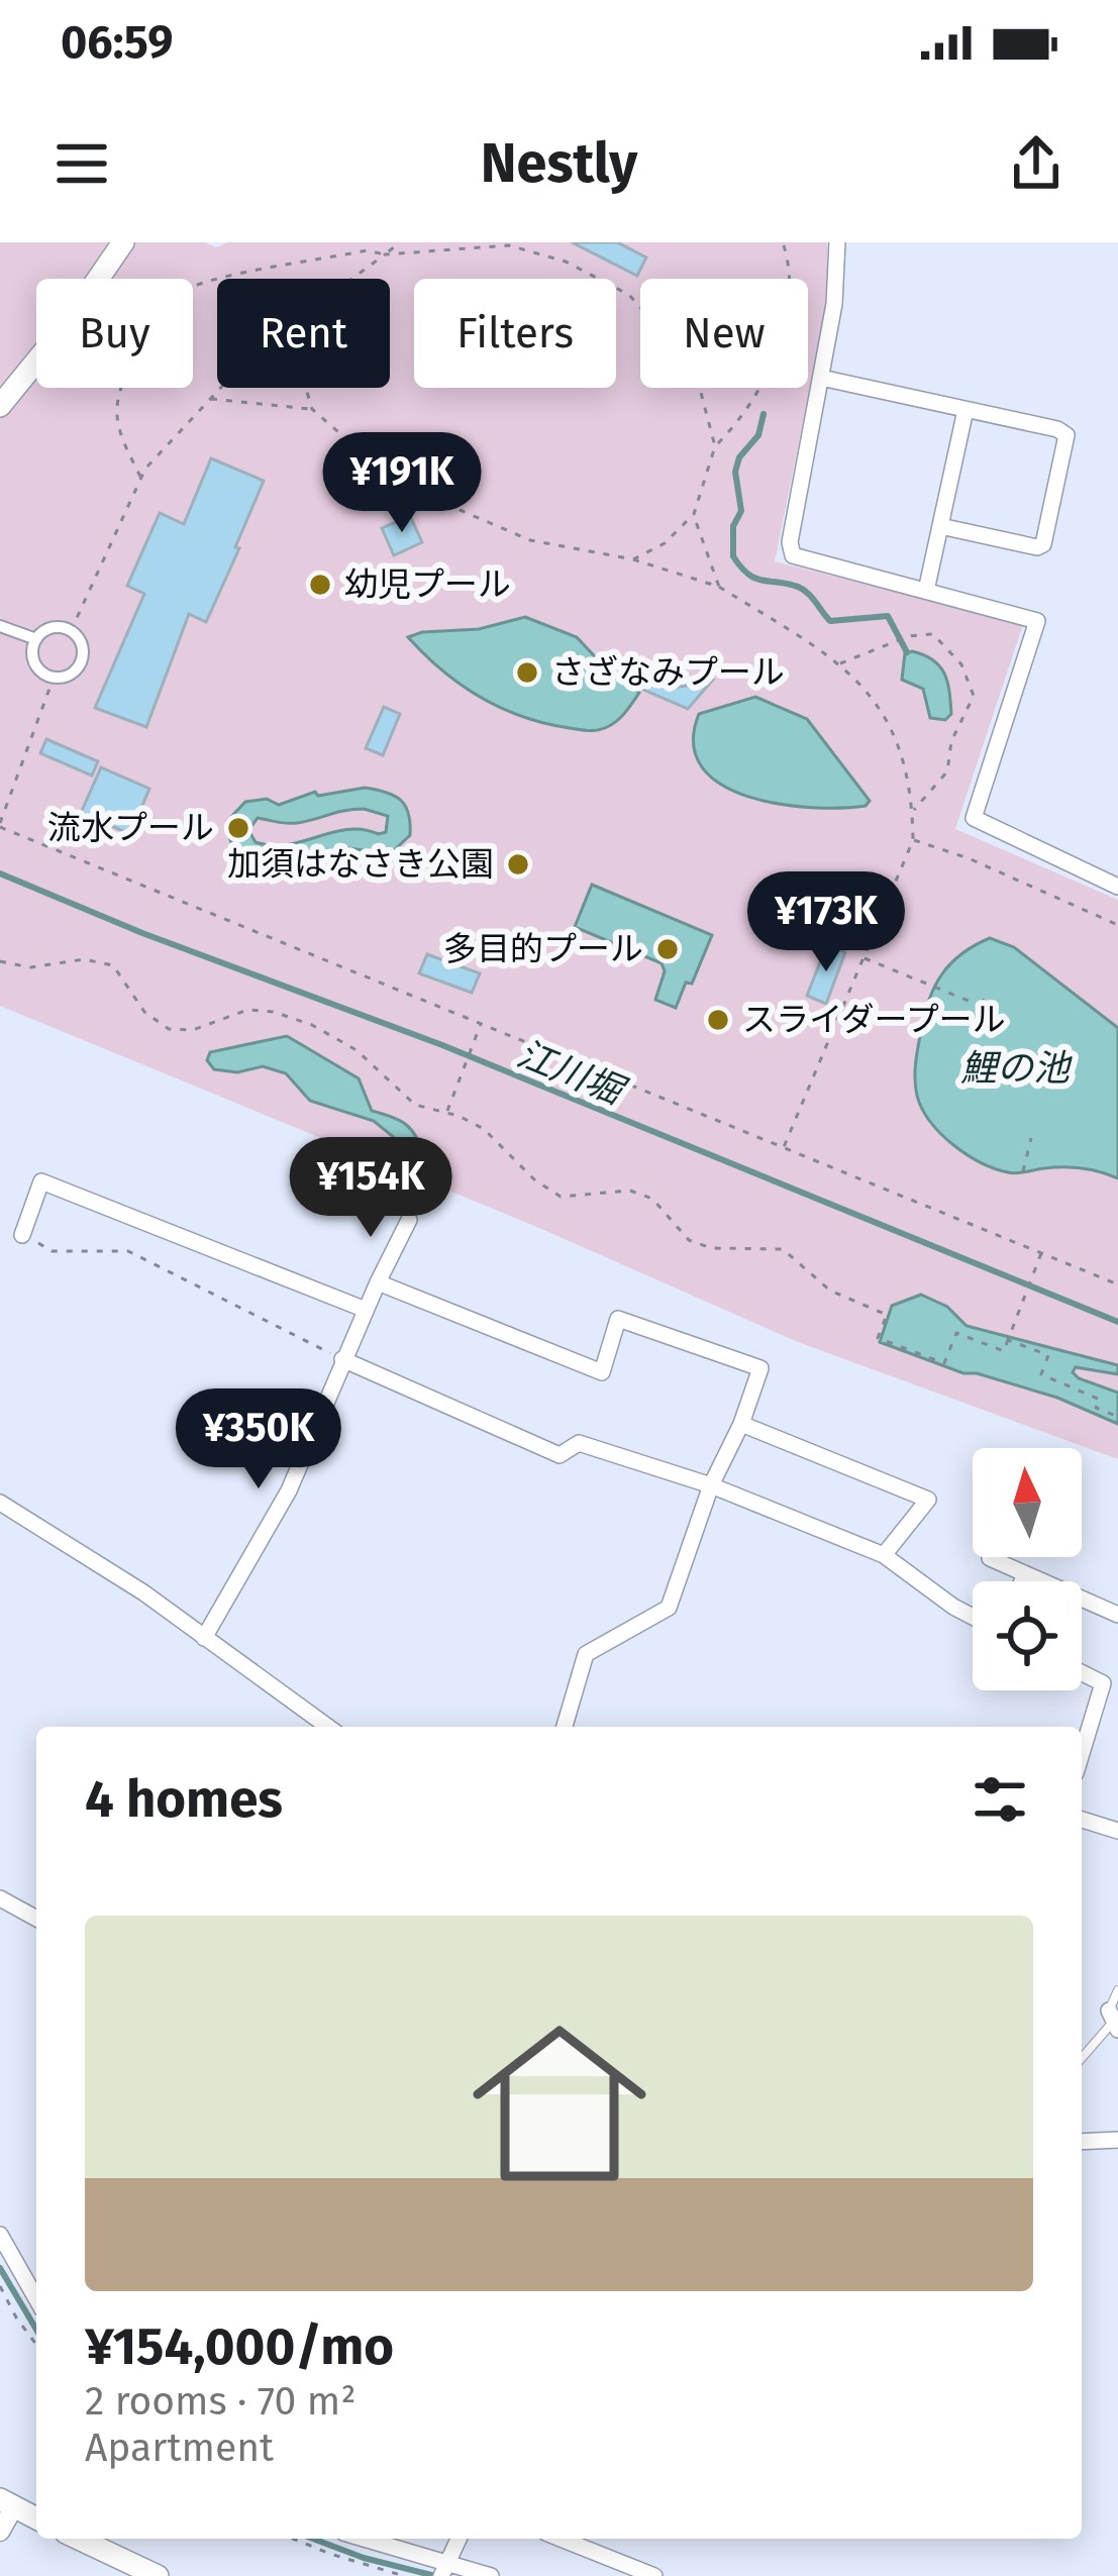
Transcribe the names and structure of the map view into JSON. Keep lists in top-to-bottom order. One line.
{"water":["鯉の池","江川堀"],"places":["幼児プール","さざなみプール","流水プール","加須はなさき公園","多目的プール","スライダープール"],"north":"top","page":{"status":"06:59","header":"Nestly","chip":["Buy","Rent","Filters","New"],"price":["¥191K","¥173K","¥154K","¥350K"],"heading":"4 homes","list":[{"name":"¥154,000/mo","note":"2 rooms · 70 m² · Apartment"}]}}
